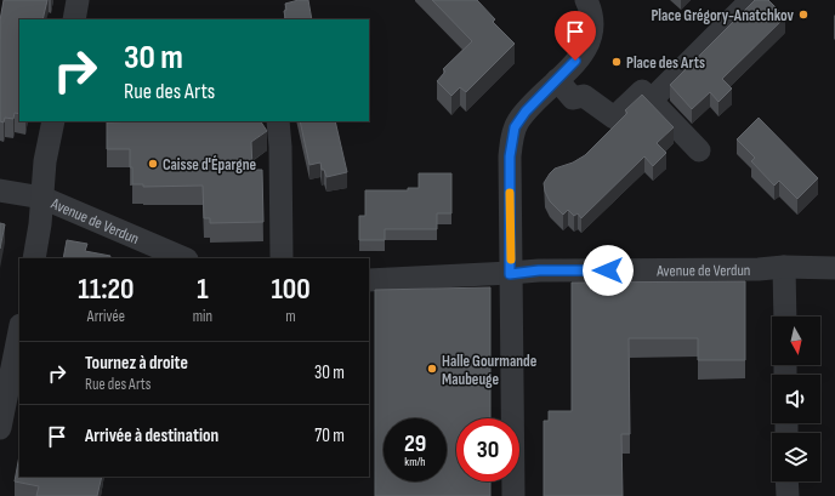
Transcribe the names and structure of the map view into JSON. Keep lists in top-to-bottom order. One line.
{"streets":{"street":["Avenue de Verdun"]},"places":["Place Grégory-Anatchkov","Place des Arts","Caisse d'Épargne","Halle Gourmande Maubeuge"],"north":"bottom","page":{"turn":["30 m","Rue des Arts"],"eta":["11:20","Arrivée","1","min","100","m"],"list":[{"name":"Tournez à droite","note":"Rue des Arts","value":"30 m"},{"name":"Arrivée à destination","value":"70 m"}],"speed":"29 km/h","limit":"30"}}
